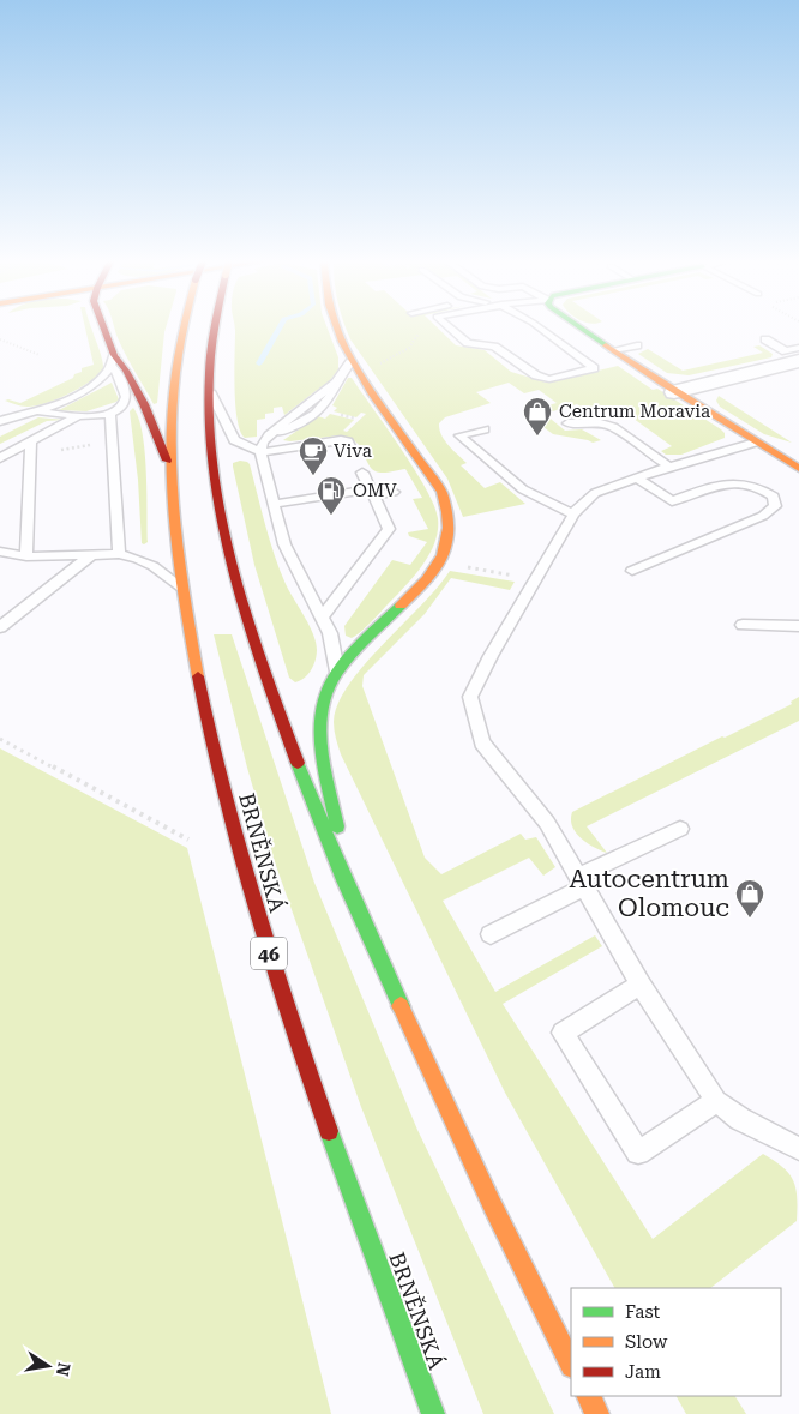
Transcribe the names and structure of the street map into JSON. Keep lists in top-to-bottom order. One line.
{"streets":{"main road":["BRNĚNSKÁ","46"]},"places":{"shop":["Centrum Moravia","Autocentrum Olomouc"],"cafe":["Viva"],"fuel station":["OMV"]},"legend":["Fast","Slow","Jam"],"north":"right"}
